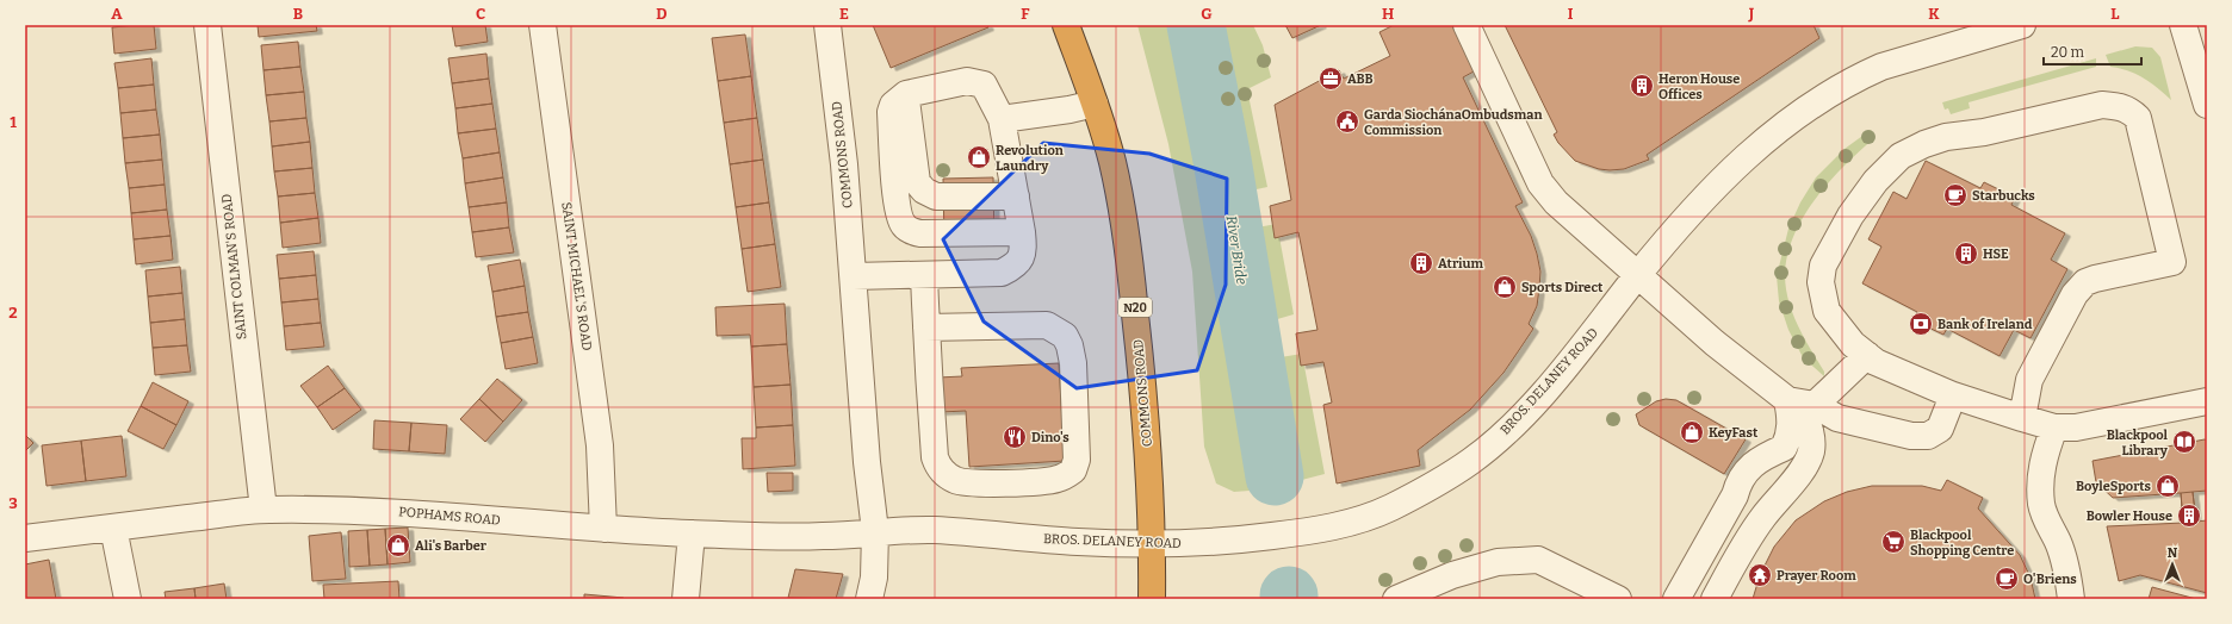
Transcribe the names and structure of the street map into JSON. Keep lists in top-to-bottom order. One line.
{"streets":{"highway":["COMMONS ROAD","N20"],"street":["SAINT COLMAN'S ROAD","SAINT MICHAEL'S ROAD","BROS. DELANEY ROAD","POPHAMS ROAD"]},"crossings":[["COMMONS ROAD","BROS. DELANEY ROAD"],["COMMONS ROAD","POPHAMS ROAD"],["SAINT COLMAN'S ROAD","POPHAMS ROAD"],["SAINT MICHAEL'S ROAD","POPHAMS ROAD"],["BROS. DELANEY ROAD","POPHAMS ROAD"]],"water":["River Bride"],"places":{"office":["ABB"],"building":["Heron House Offices","HSE","Atrium","Bowler House"],"public building":["Garda SiochánaOmbudsman Commission"],"shop":["Revolution Laundry","Sports Direct","KeyFast","BoyleSports","Ali's Barber"],"cafe":["Starbucks","O'Briens"],"bank":["Bank of Ireland"],"restaurant":["Dino's"],"library":["Blackpool Library"],"supermarket":["Blackpool Shopping Centre"],"temple":["Prayer Room"]},"scale_bar":"20 m","north":"top","grid":{"columns":["A","B","C","D","E","F","G","H","I","J","K","L"],"rows":["1","2","3"]}}
